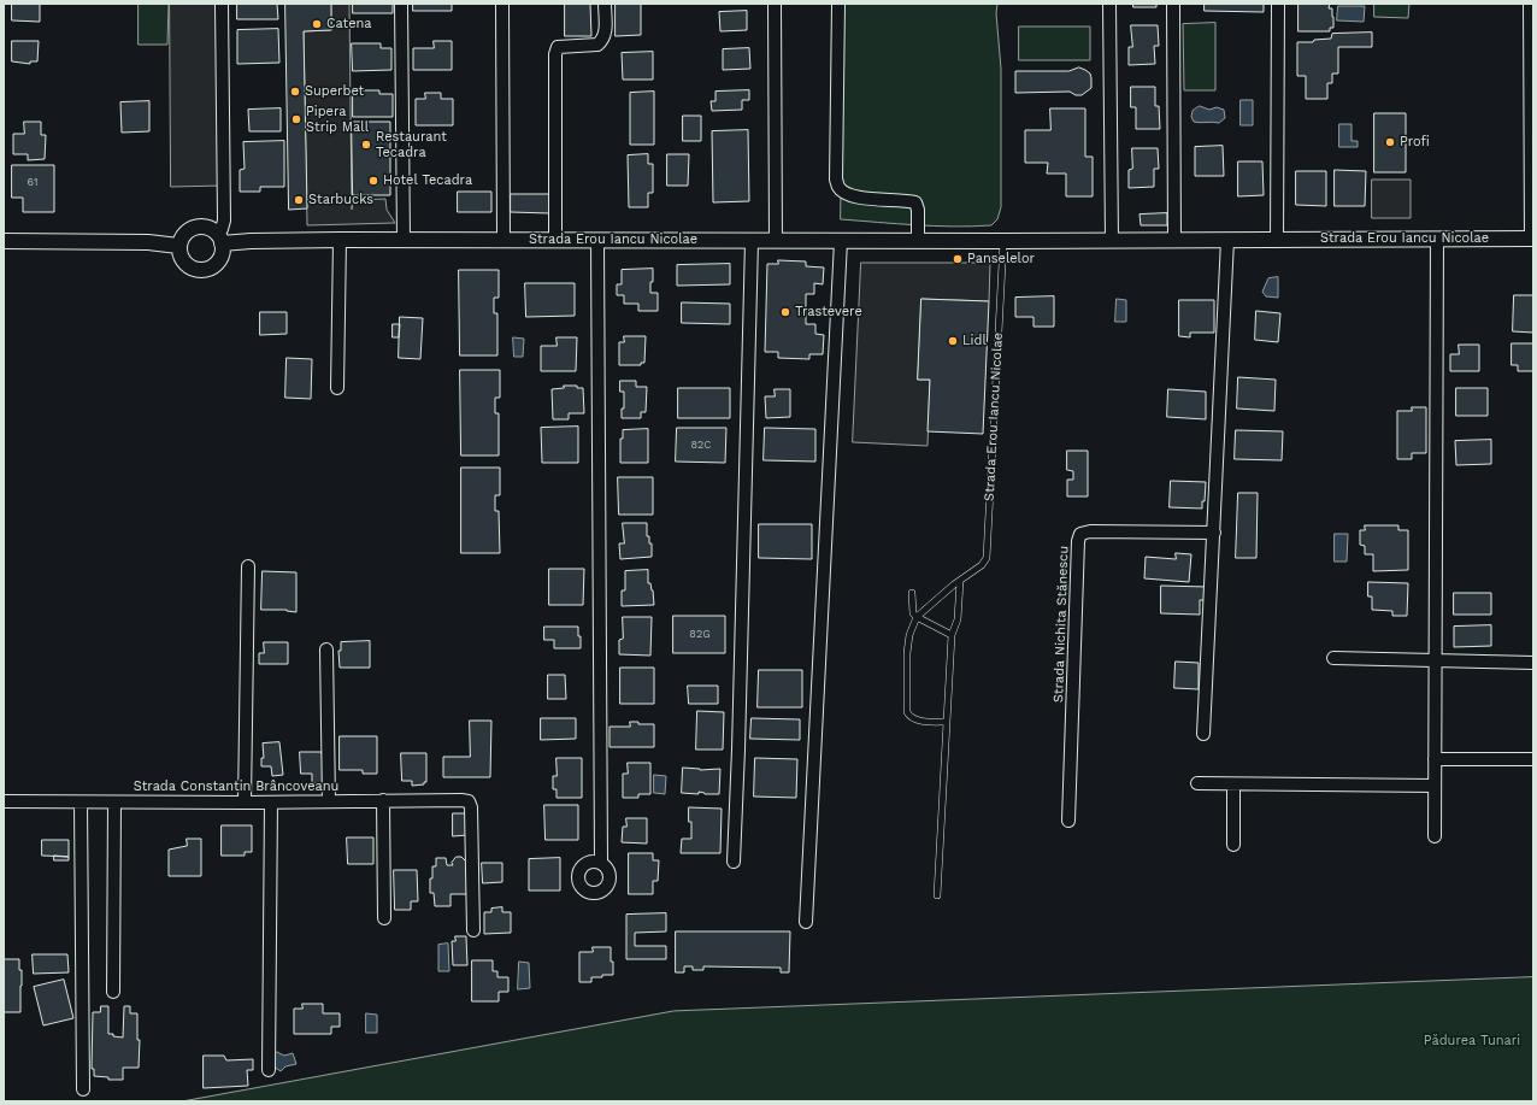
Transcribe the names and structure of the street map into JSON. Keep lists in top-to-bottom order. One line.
{"streets":{"street":["Strada Erou Iancu Nicolae","Strada Nichita Stănescu","Strada Constantin Brâncoveanu"]},"parks":["Pădurea Tunari"],"places":["Catena","Superbet","Pipera Strip Mall","Profi","Restaurant Tecadra","Hotel Tecadra","Starbucks","Panselelor","Trastevere","Lidl"],"house_numbers":["61","82C","82G"]}
